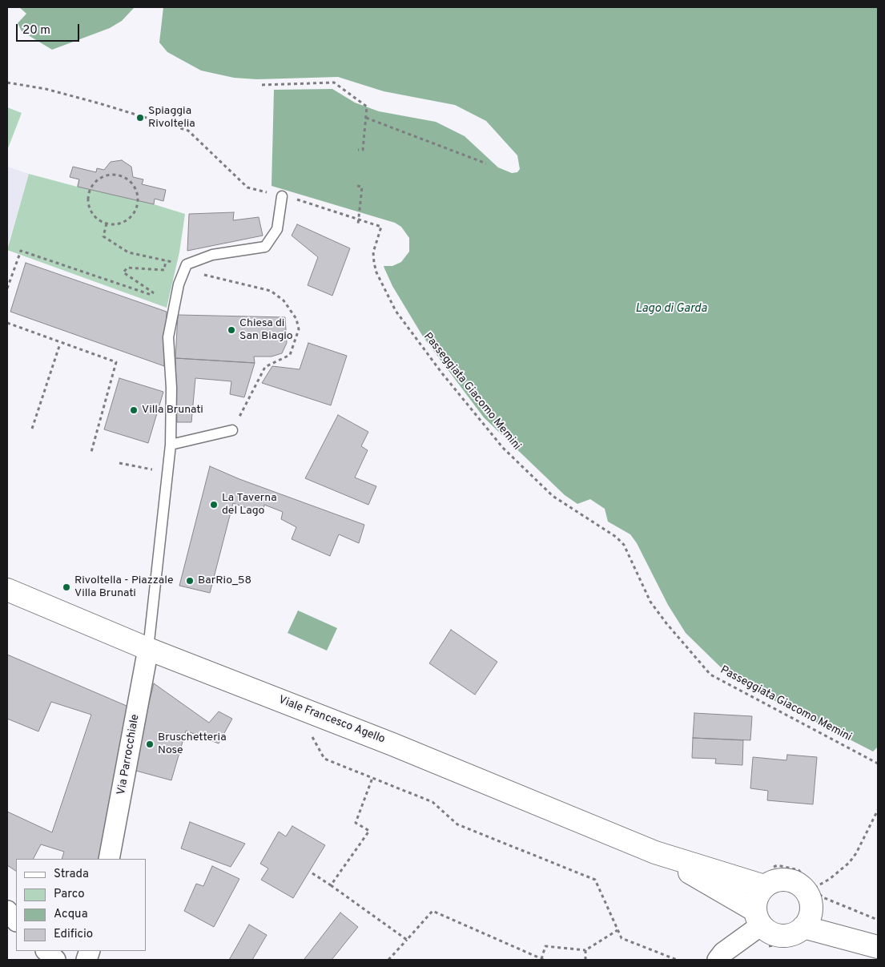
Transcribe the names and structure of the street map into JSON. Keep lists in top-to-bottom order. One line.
{"streets":{"main road":["Viale Francesco Agello"],"street":["Via Parrocchiale"],"path":["Passeggiata Giacomo Memini"]},"crossings":[["Viale Francesco Agello","Via Parrocchiale"]],"water":["Lago di Garda"],"places":["Spiaggia Rivoltelia","Chiesa di San Biagio","Villa Brunati","La Taverna del Lago","BarRio_58","Rivoltella - Piazzale Villa Brunati","Bruschetteria Nose"],"legend":["Strada","Parco","Acqua","Edificio"],"scale_bar":"20 m"}
